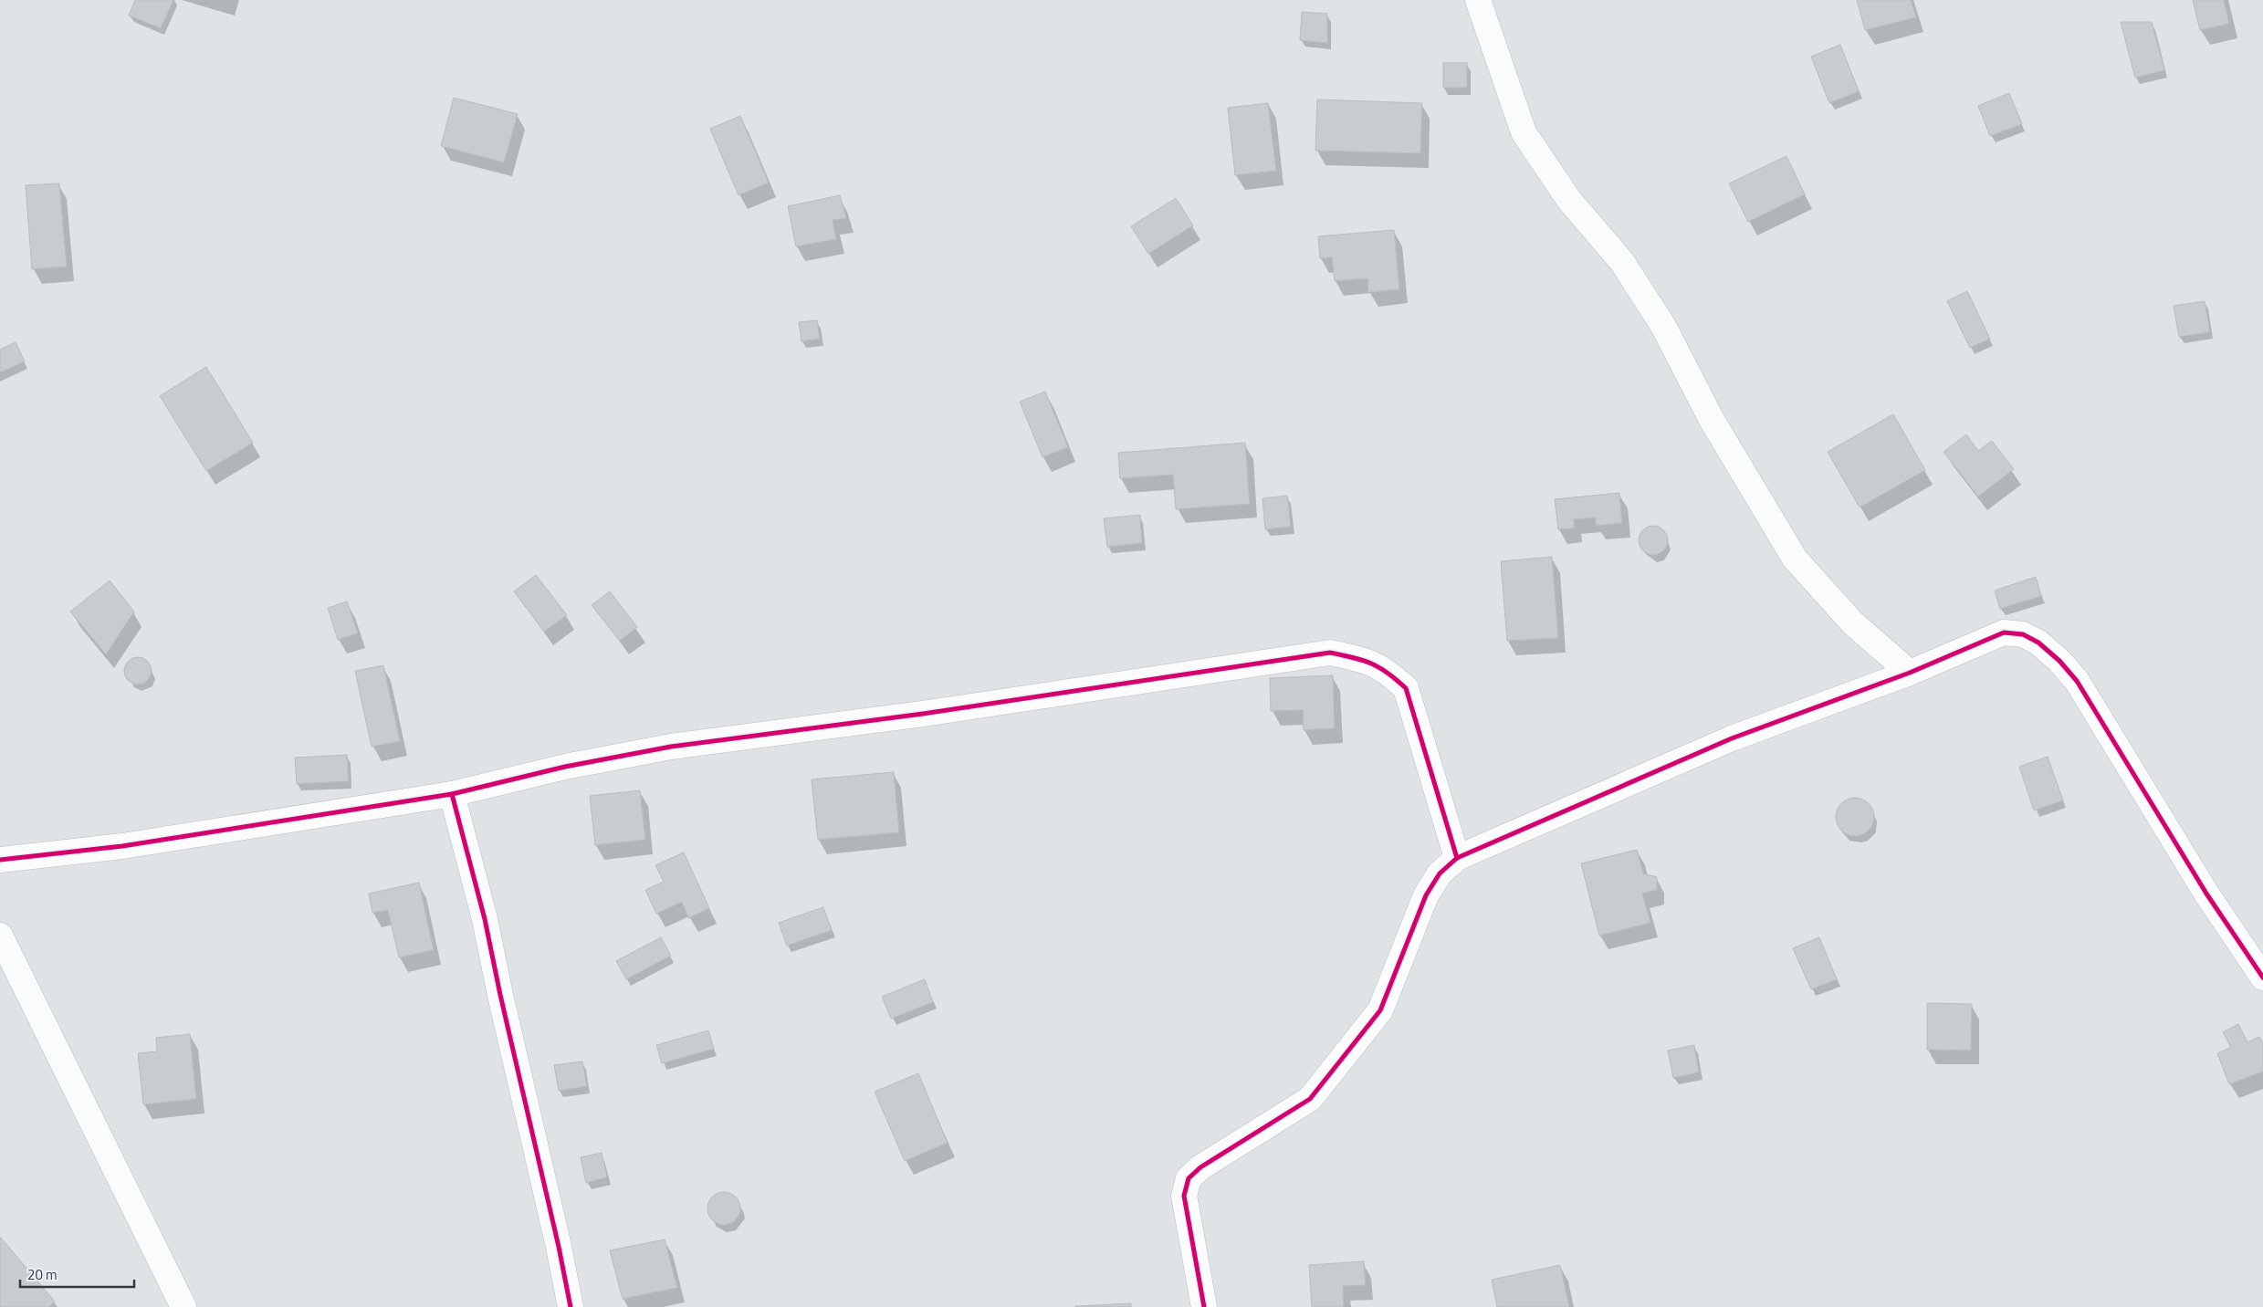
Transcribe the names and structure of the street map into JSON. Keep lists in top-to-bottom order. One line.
{"scale_bar":"20 m"}
